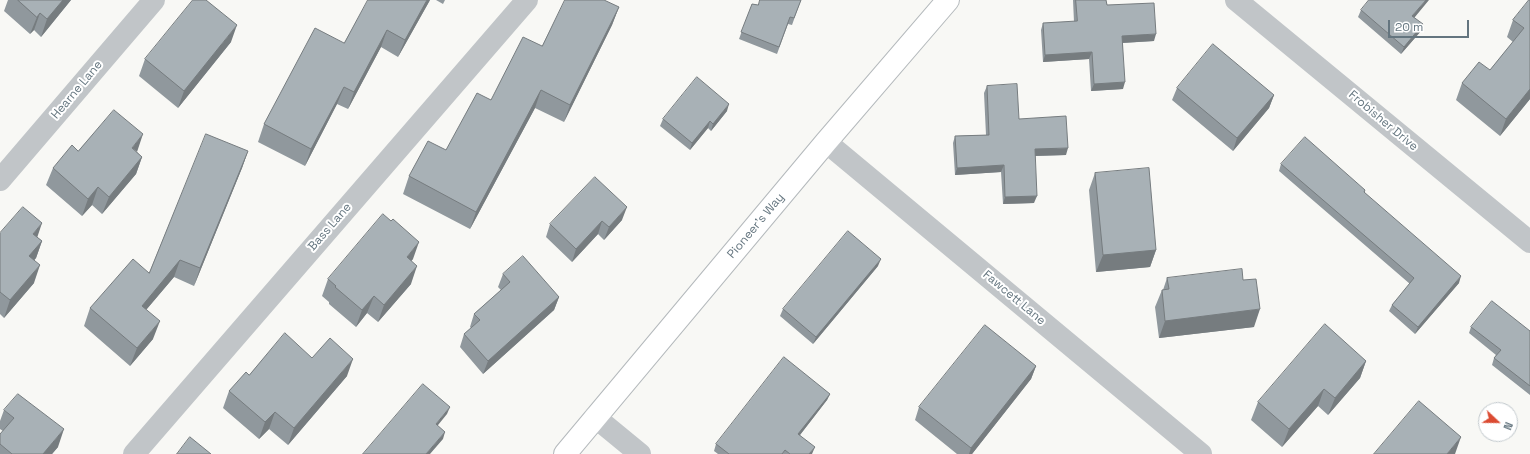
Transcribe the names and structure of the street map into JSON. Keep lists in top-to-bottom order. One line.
{"streets":{"main road":["Pioneer's Way"],"street":["Hearne Lane","Frobisher Drive","Bass Lane","Fawcett Lane"]},"crossings":[["Pioneer's Way","Fawcett Lane"]],"scale_bar":"20 m","north":"right"}
